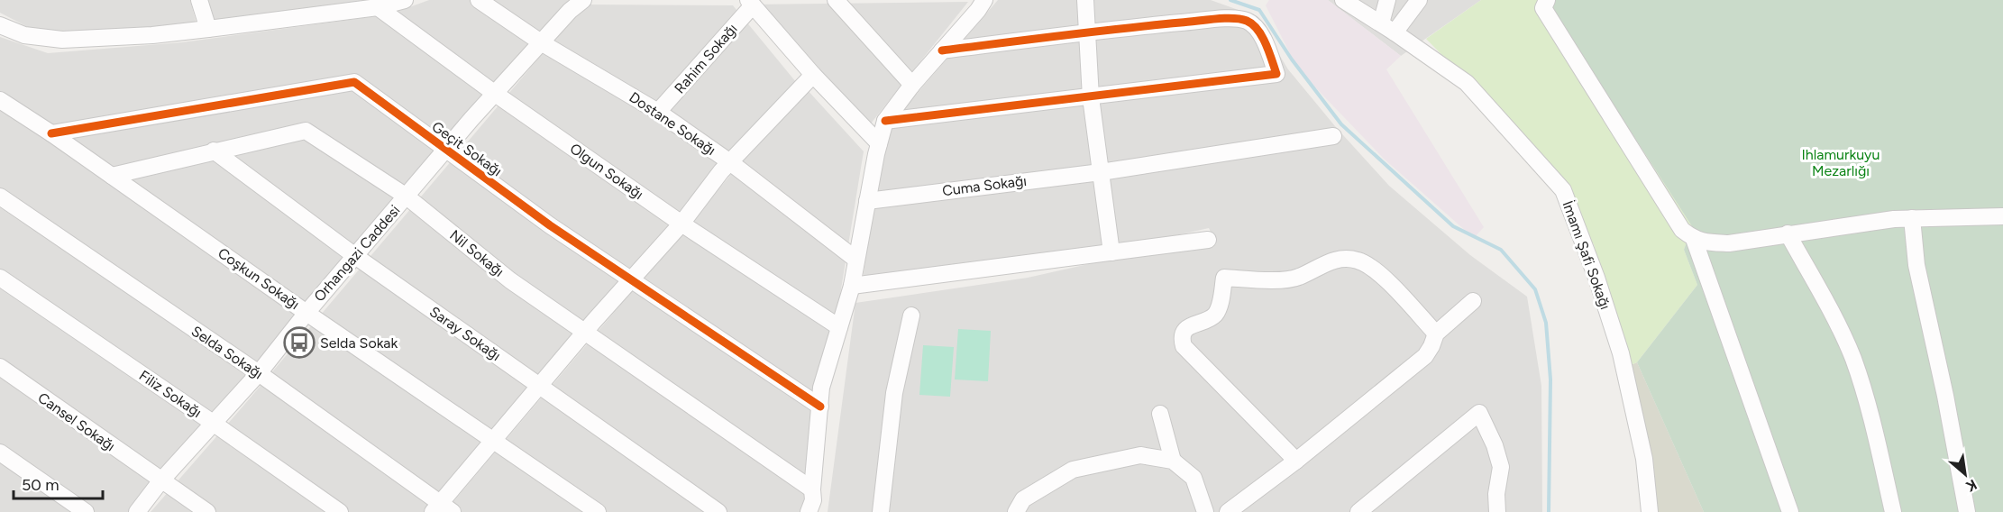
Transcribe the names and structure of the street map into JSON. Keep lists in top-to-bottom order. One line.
{"streets":{"street":["Rahim Sokağı","Dostane Sokağı","Geçit Sokağı","Olgun Sokağı","Cuma Sokağı","Orhangazi Caddesi","Nil Sokağı","İmamı Şafi Sokağı","Coşkun Sokağı","Saray Sokağı","Selda Sokağı","Filiz Sokağı","Cansel Sokağı"]},"crossings":[["Rahim Sokağı","Dostane Sokağı"],["Dostane Sokağı","Orhangazi Caddesi"],["Geçit Sokağı","Orhangazi Caddesi"],["Geçit Sokağı","Coşkun Sokağı"],["Olgun Sokağı","Orhangazi Caddesi"],["Orhangazi Caddesi","Nil Sokağı"],["Orhangazi Caddesi","Coşkun Sokağı"],["Orhangazi Caddesi","Saray Sokağı"],["Orhangazi Caddesi","Selda Sokağı"],["Orhangazi Caddesi","Filiz Sokağı"],["Orhangazi Caddesi","Cansel Sokağı"],["Nil Sokağı","Coşkun Sokağı"],["Nil Sokağı","Saray Sokağı"]],"parks":["Ihlamurkuyu Mezarlığı"],"places":{"bus stop":["Selda Sokak"]},"scale_bar":"50 m","north":"bottom right"}
